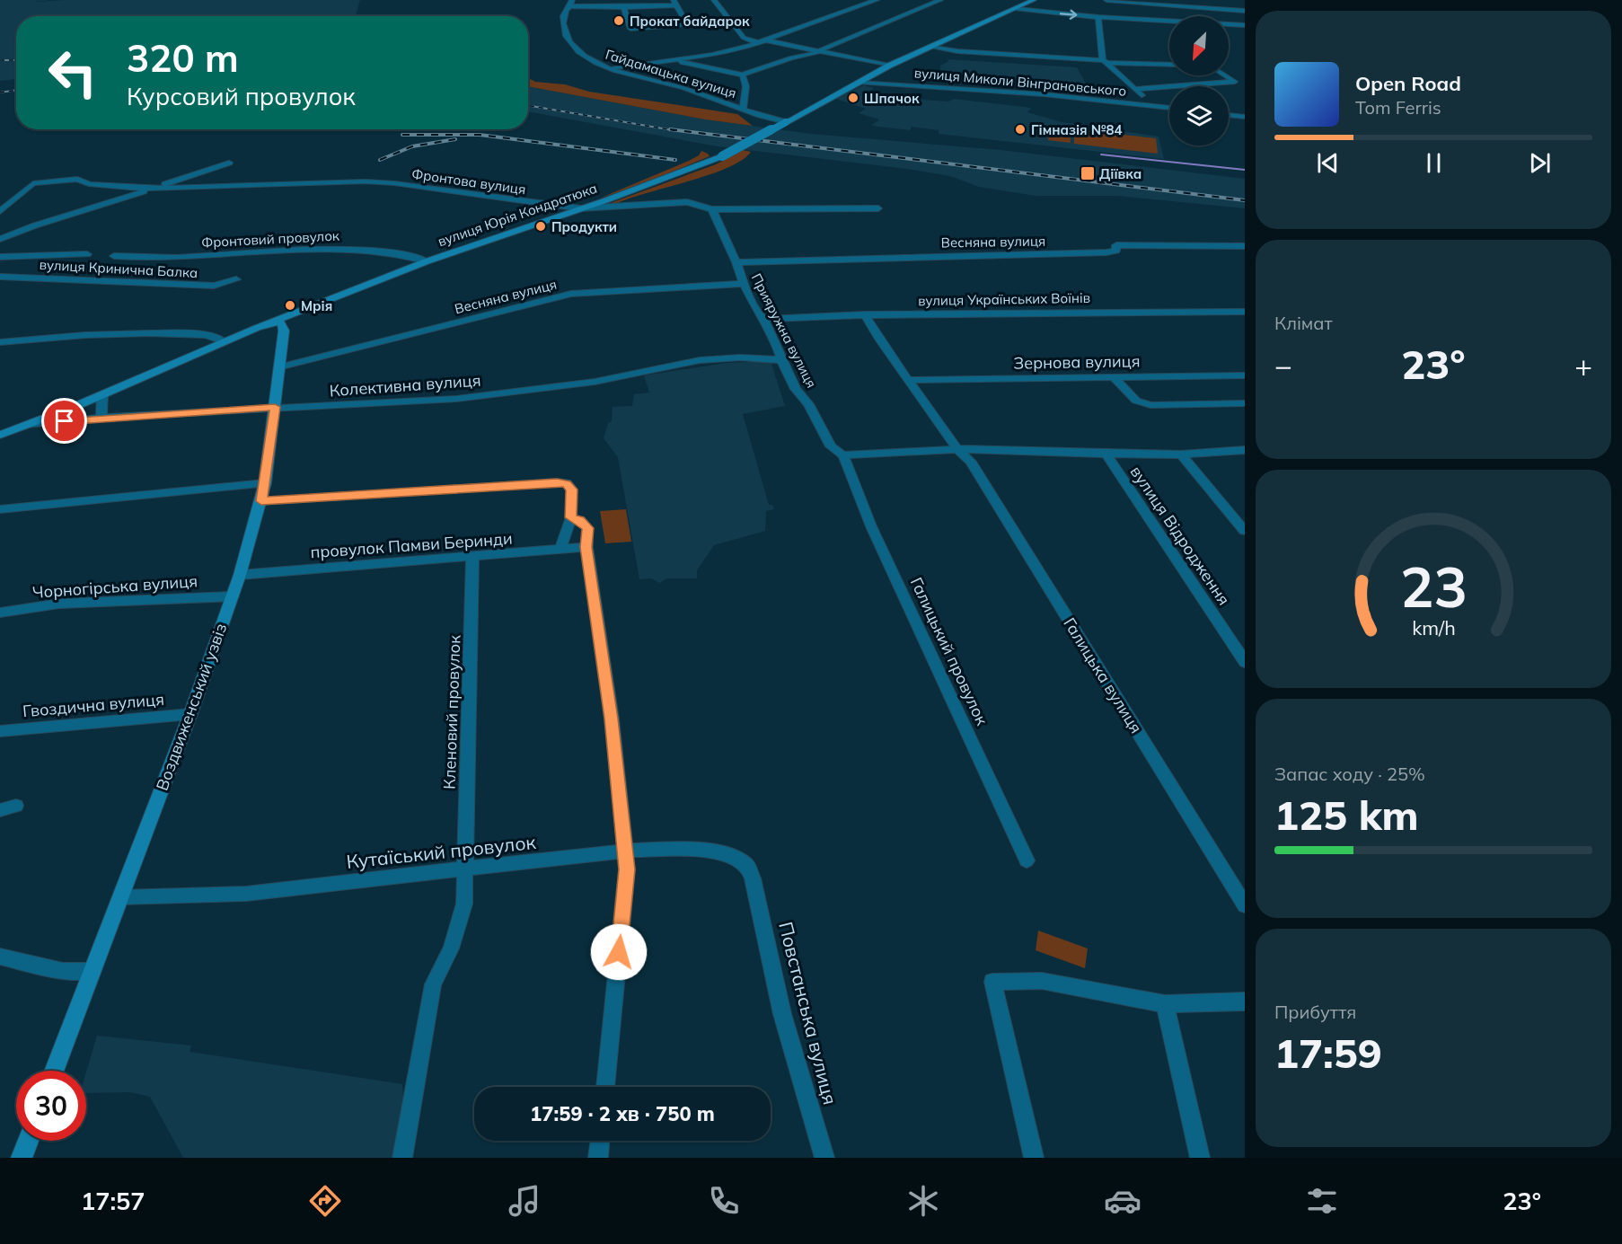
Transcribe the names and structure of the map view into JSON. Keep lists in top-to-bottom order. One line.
{"streets":{"street":["Гайдамацька вулиця","вулиця Миколи Вінграновського","Фронтова вулиця","вулиця Юрія Кондратюка","Фронтовий провулок","Весняна вулиця","вулиця Кринична Балка","вулиця Українських Воїнів","Прияружна вулиця","Зернова вулиця","Колективна вулиця","вулиця Відродження","провулок Памви Беринди","Чорногірська вулиця","Галицький провулок","Галицька вулиця","Гвоздична вулиця","Воздвиженський узвіз","Кленовий провулок","Кутаїський провулок","Повстанська вулиця"]},"crossings":[["Гайдамацька вулиця","вулиця Юрія Кондратюка"],["вулиця Миколи Вінграновського","вулиця Юрія Кондратюка"],["Фронтова вулиця","вулиця Юрія Кондратюка"],["Фронтова вулиця","Прияружна вулиця"],["вулиця Юрія Кондратюка","Фронтовий провулок"],["вулиця Юрія Кондратюка","Колективна вулиця"],["вулиця Юрія Кондратюка","Воздвиженський узвіз"],["Весняна вулиця","Прияружна вулиця"],["Весняна вулиця","Воздвиженський узвіз"],["вулиця Українських Воїнів","Прияружна вулиця"],["вулиця Українських Воїнів","Галицька вулиця"],["Прияружна вулиця","Колективна вулиця"],["Прияружна вулиця","Галицький провулок"],["Зернова вулиця","Галицька вулиця"],["Колективна вулиця","Воздвиженський узвіз"],["провулок Памви Беринди","Воздвиженський узвіз"],["провулок Памви Беринди","Кленовий провулок"],["Чорногірська вулиця","Воздвиженський узвіз"],["Гвоздична вулиця","Воздвиженський узвіз"],["Воздвиженський узвіз","Кутаїський провулок"],["Кленовий провулок","Кутаїський провулок"],["Кутаїський провулок","Повстанська вулиця"]],"places":{"other":["Прокат байдарок","Шпачок","Гімназія №84","Продукти","Мрія"],"transit":["Діївка"]},"north":"bottom left","page":{"turn":["320 m","Курсовий провулок"],"song":["Open Road","Tom Ferris"],"tile":["Клімат",["Запас ходу · 25%","125 km"],["Прибуття","17:59"]],"heat":["−","23°","+"],"limit":"30","trip":"17:59 · 2 хв · 750 m","tabs":["17:57","23°"],"gauge":["23","km/h"]}}
